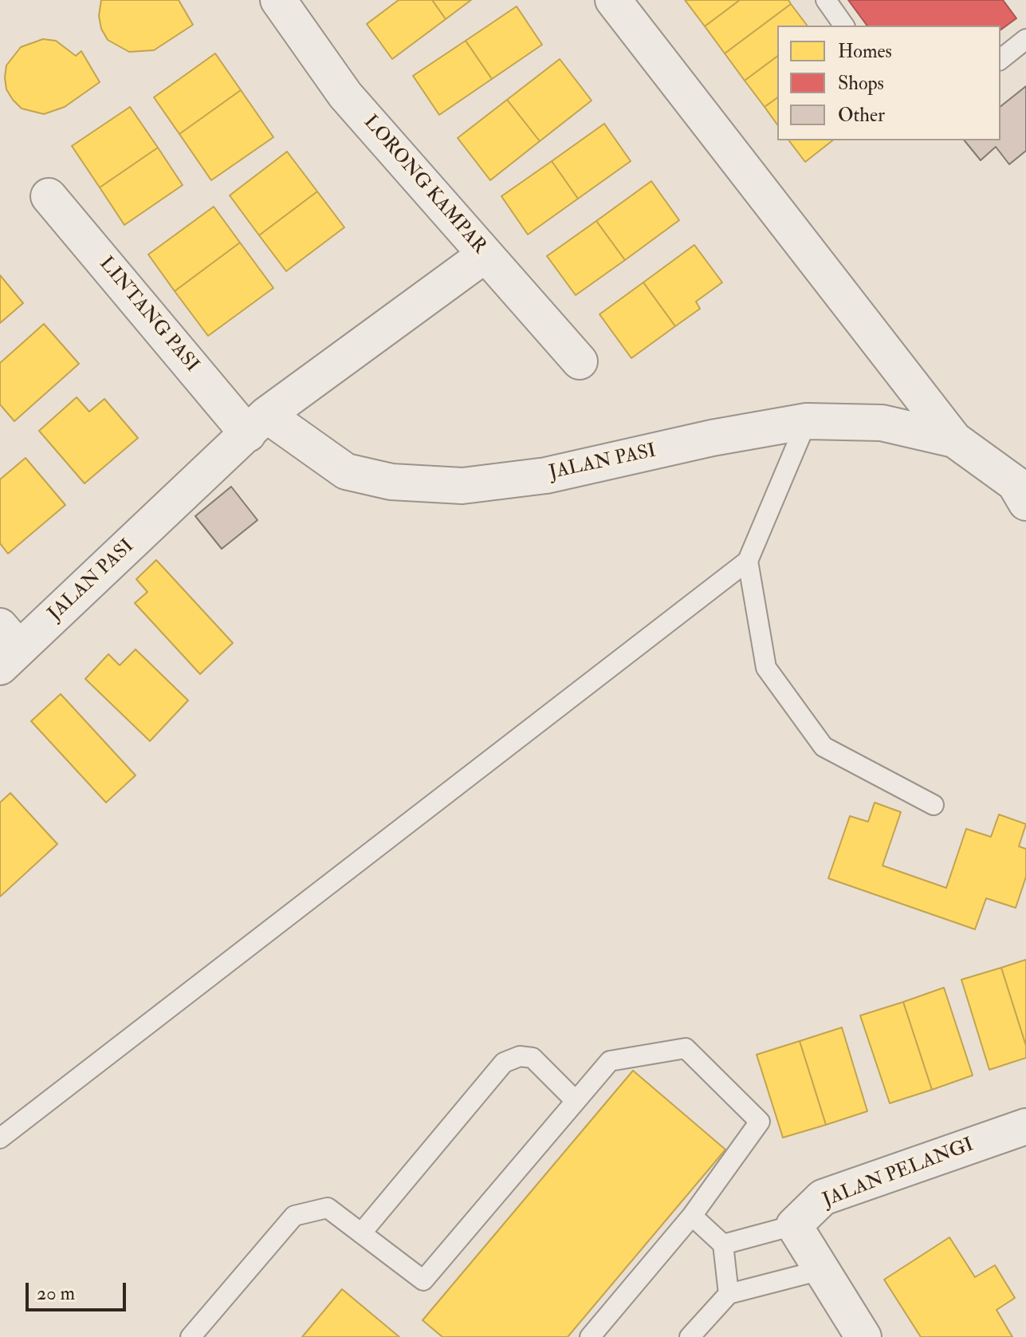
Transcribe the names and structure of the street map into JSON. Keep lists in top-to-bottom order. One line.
{"streets":{"street":["LORONG KAMPAR","LINTANG PASI","JALAN PASI","JALAN PELANGI"]},"crossings":[["LORONG KAMPAR","JALAN PASI"],["LINTANG PASI","JALAN PASI"]],"legend":["Homes","Shops","Other"],"scale_bar":"20 m"}
